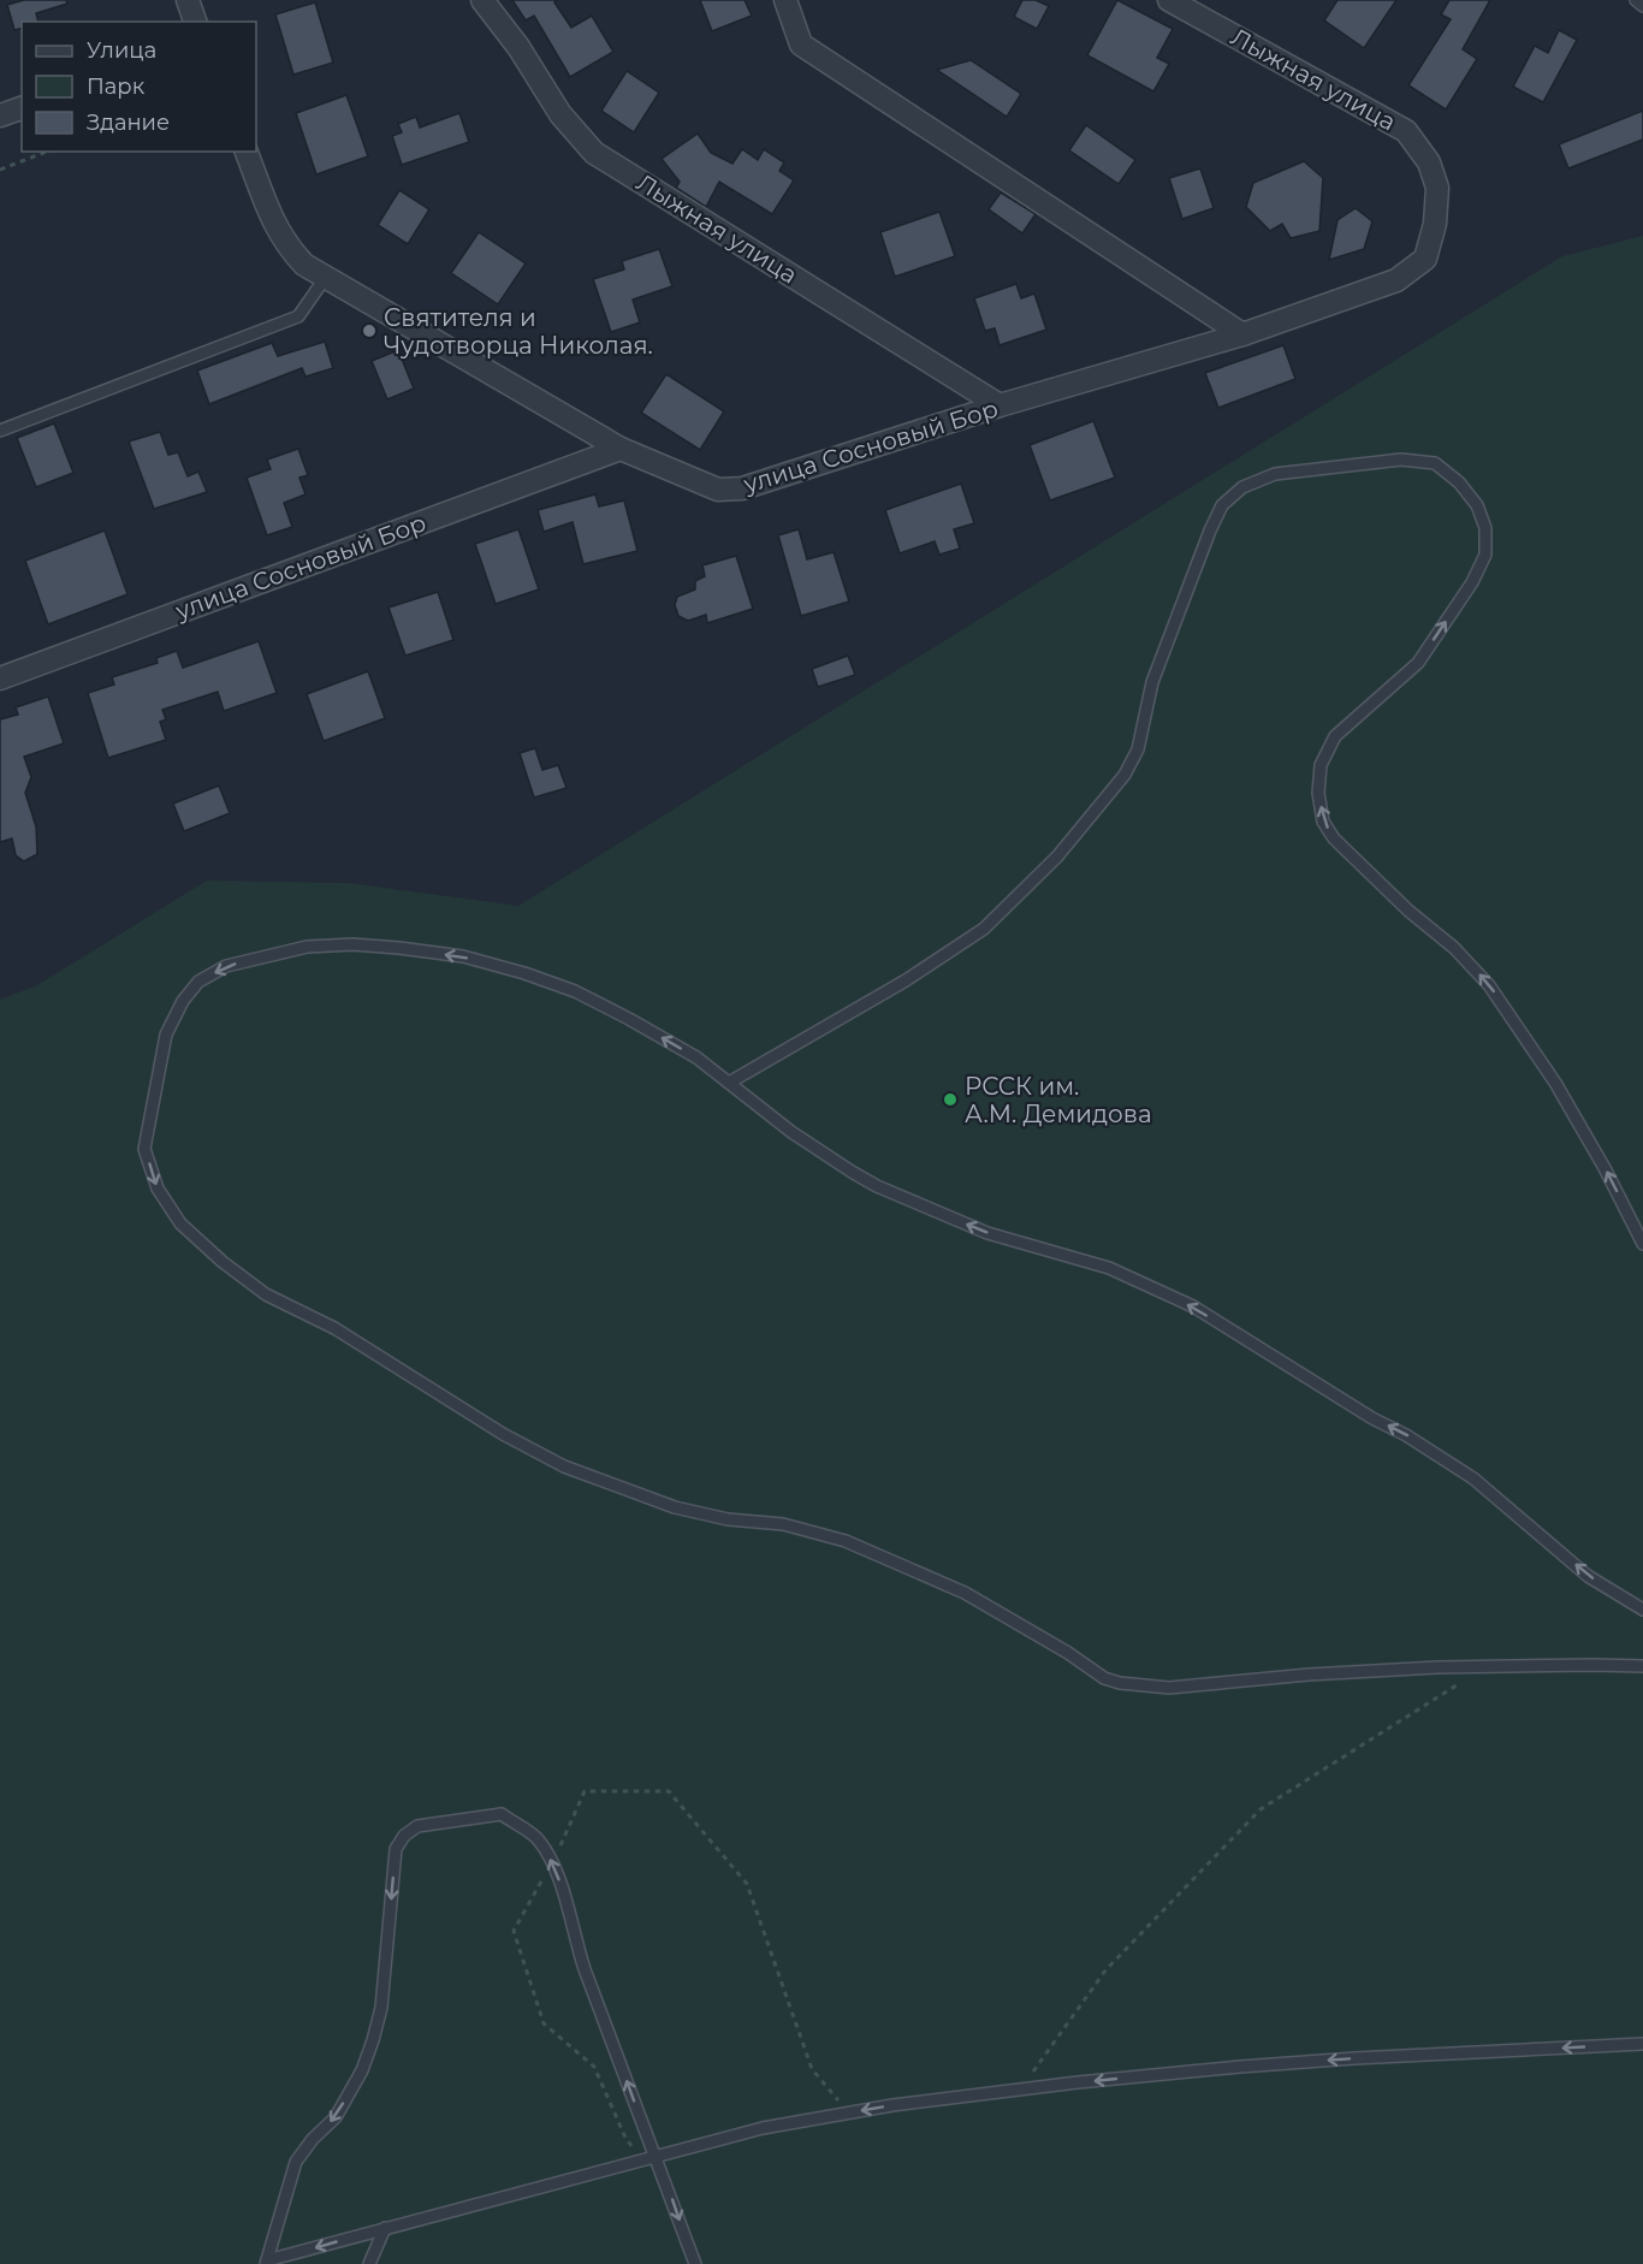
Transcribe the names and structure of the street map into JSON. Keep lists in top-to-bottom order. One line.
{"streets":{"street":["Лыжная улица","улица Сосновый Бор"]},"crossings":[["Лыжная улица","улица Сосновый Бор"]],"places":["Святителя и Чудотворца Николая.","РССК им. А.М. Демидова"],"legend":["Улица","Парк","Здание"]}
